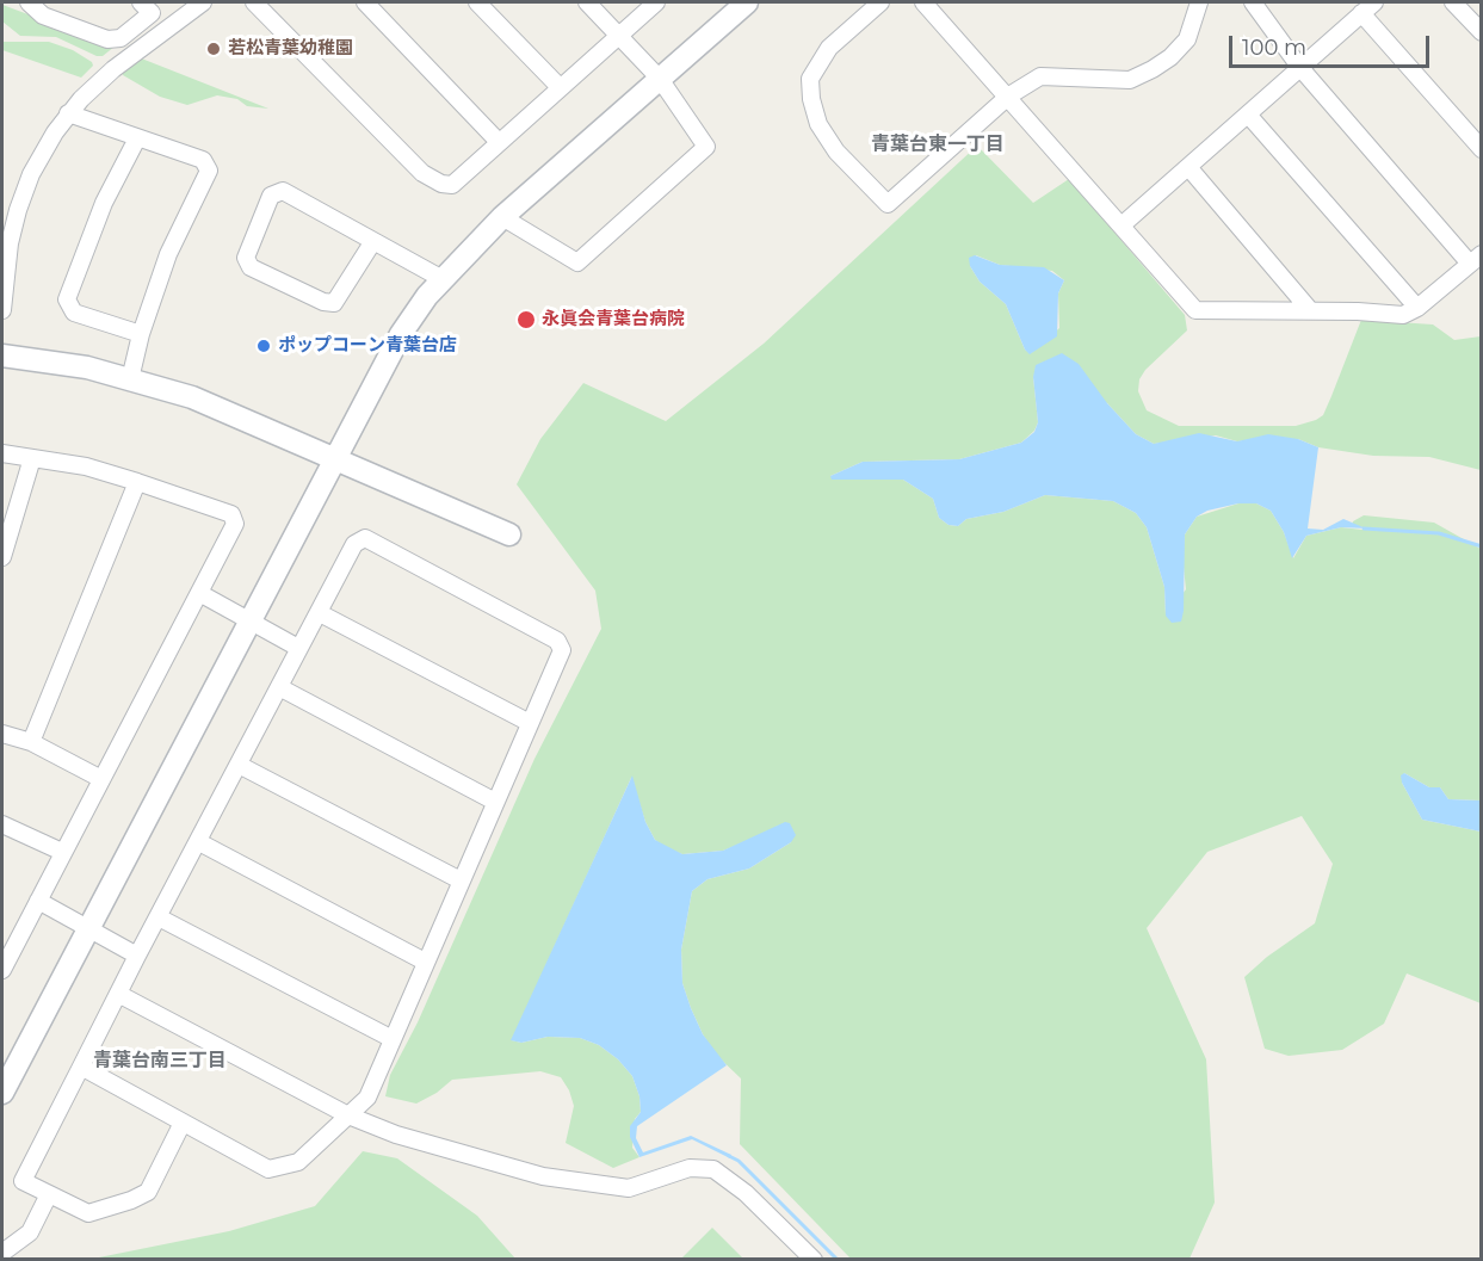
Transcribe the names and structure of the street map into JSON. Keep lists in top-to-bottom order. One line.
{"districts":["青葉台東一丁目","青葉台南三丁目"],"places":["若松青葉幼稚園","永眞会青葉台病院","ポップコーン青葉台店"],"scale_bar":"100 m"}
